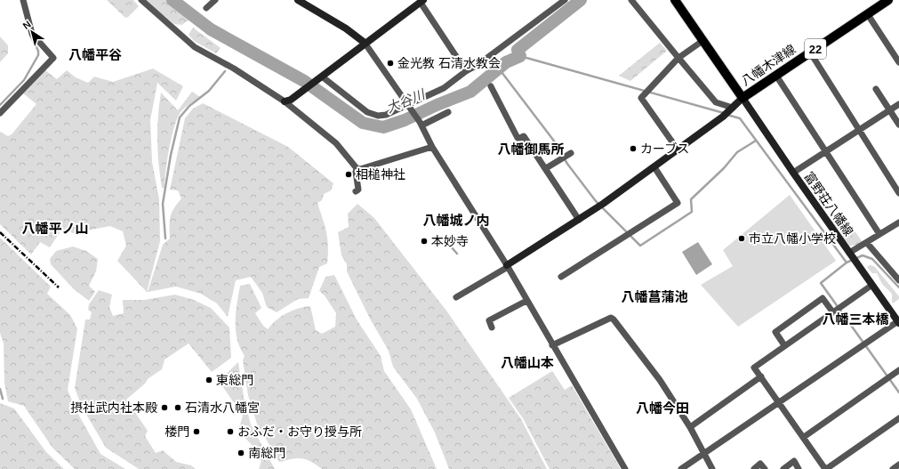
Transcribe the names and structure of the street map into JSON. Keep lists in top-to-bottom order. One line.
{"streets":{"main road":["22","八幡木津線"],"street":["富野荘八幡線"]},"crossings":[["八幡木津線","富野荘八幡線"]],"districts":["八幡平谷","八幡御馬所","八幡城ノ内","八幡平ノ山","八幡菖蒲池","八幡三本橋","八幡山本","八幡今田"],"water":["大谷川"],"places":["金光教 石清水教会","カーブス","相槌神社","市立八幡小学校","本妙寺","東総門","摂社武内社本殿","石清水八幡宮","楼門","おふだ・お守り授与所","南総門"],"north":"top left"}
